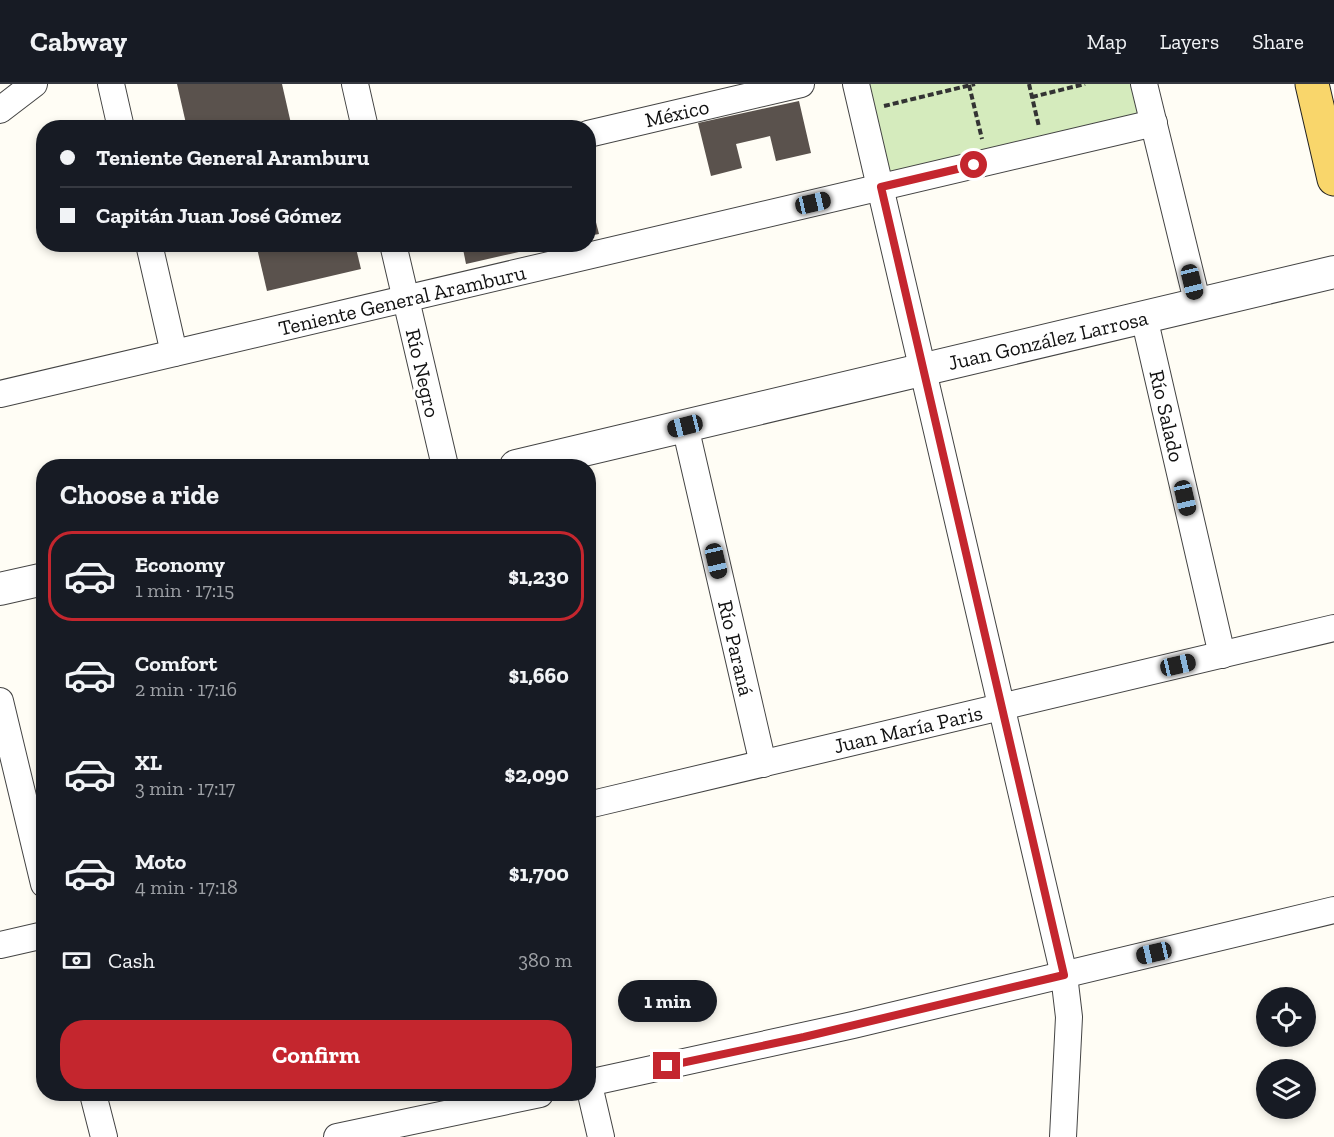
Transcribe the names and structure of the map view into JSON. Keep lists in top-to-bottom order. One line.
{"streets":{"street":["México","Teniente General Aramburu","Juan González Larrosa","Río Negro","Río Salado","Río Paraná","Juan María Paris"]},"crossings":[["Teniente General Aramburu","Río Negro"],["Juan González Larrosa","Río Salado"],["Juan González Larrosa","Río Paraná"],["Río Salado","Juan María Paris"],["Río Paraná","Juan María Paris"]],"page":{"header":"Cabway","nav":["Map","Layers","Share"],"banner":["Teniente General Aramburu","Capitán Juan José Gómez"],"heading":"Choose a ride","list":[{"name":"Economy","note":"1 min · 17:15","value":"$1,230"},{"name":"Comfort","note":"2 min · 17:16","value":"$1,660"},{"name":"XL","note":"3 min · 17:17","value":"$2,090"},{"name":"Moto","note":"4 min · 17:18","value":"$1,700"}],"pay":["Cash","380 m"],"bubble":"1 min","buttons":"Confirm"}}
